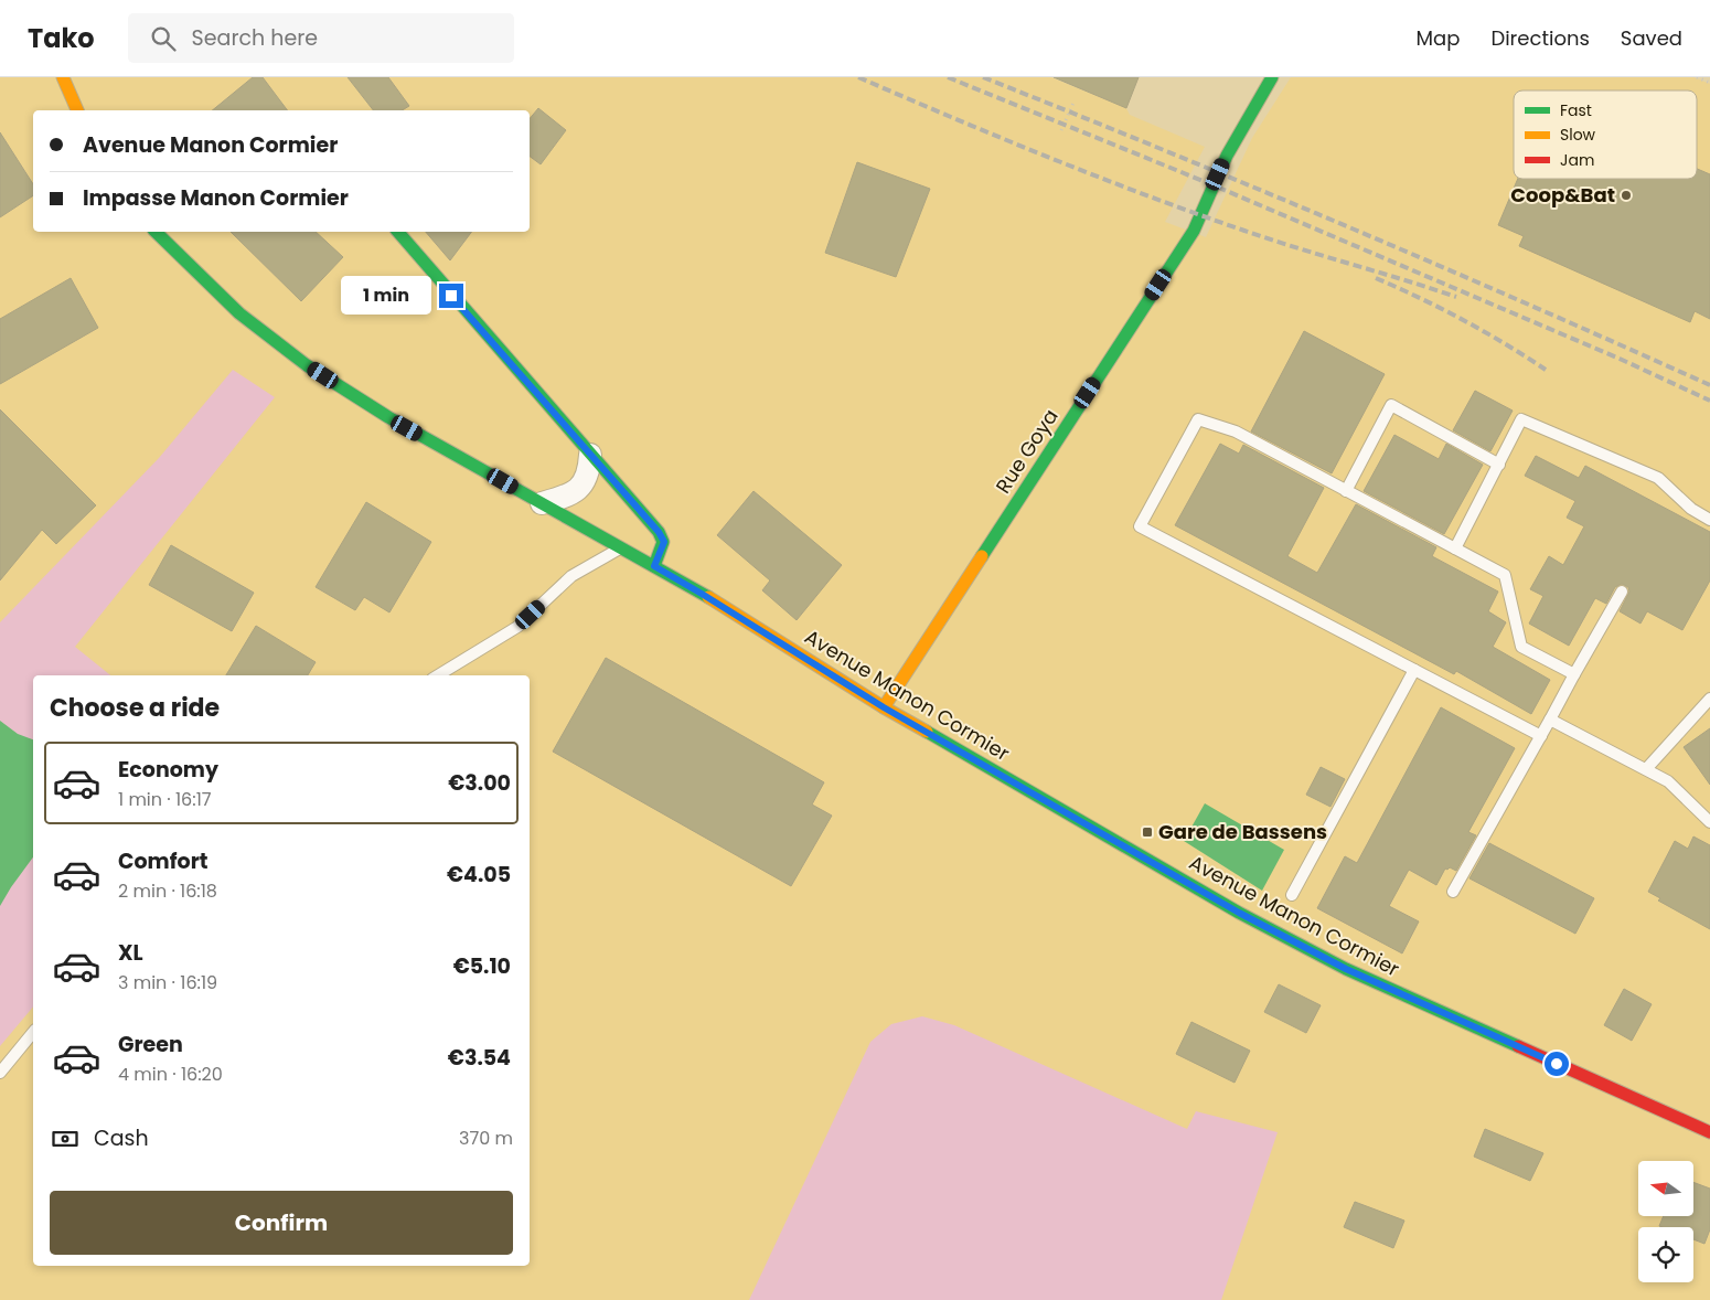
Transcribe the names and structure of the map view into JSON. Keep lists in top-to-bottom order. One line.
{"streets":{"street":["Rue Goya","Avenue Manon Cormier"]},"crossings":[["Rue Goya","Avenue Manon Cormier"]],"places":{"other":["Coop&Bat"],"transit":["Gare de Bassens"]},"legend":["Fast","Slow","Jam"],"north":"left","page":{"header":"Tako","search":"Search here","nav":["Map","Directions","Saved"],"banner":["Avenue Manon Cormier","Impasse Manon Cormier"],"bubble":"1 min","heading":"Choose a ride","list":[{"name":"Economy","note":"1 min · 16:17","value":"€3.00"},{"name":"Comfort","note":"2 min · 16:18","value":"€4.05"},{"name":"XL","note":"3 min · 16:19","value":"€5.10"},{"name":"Green","note":"4 min · 16:20","value":"€3.54"}],"pay":["Cash","370 m"],"buttons":"Confirm"}}
